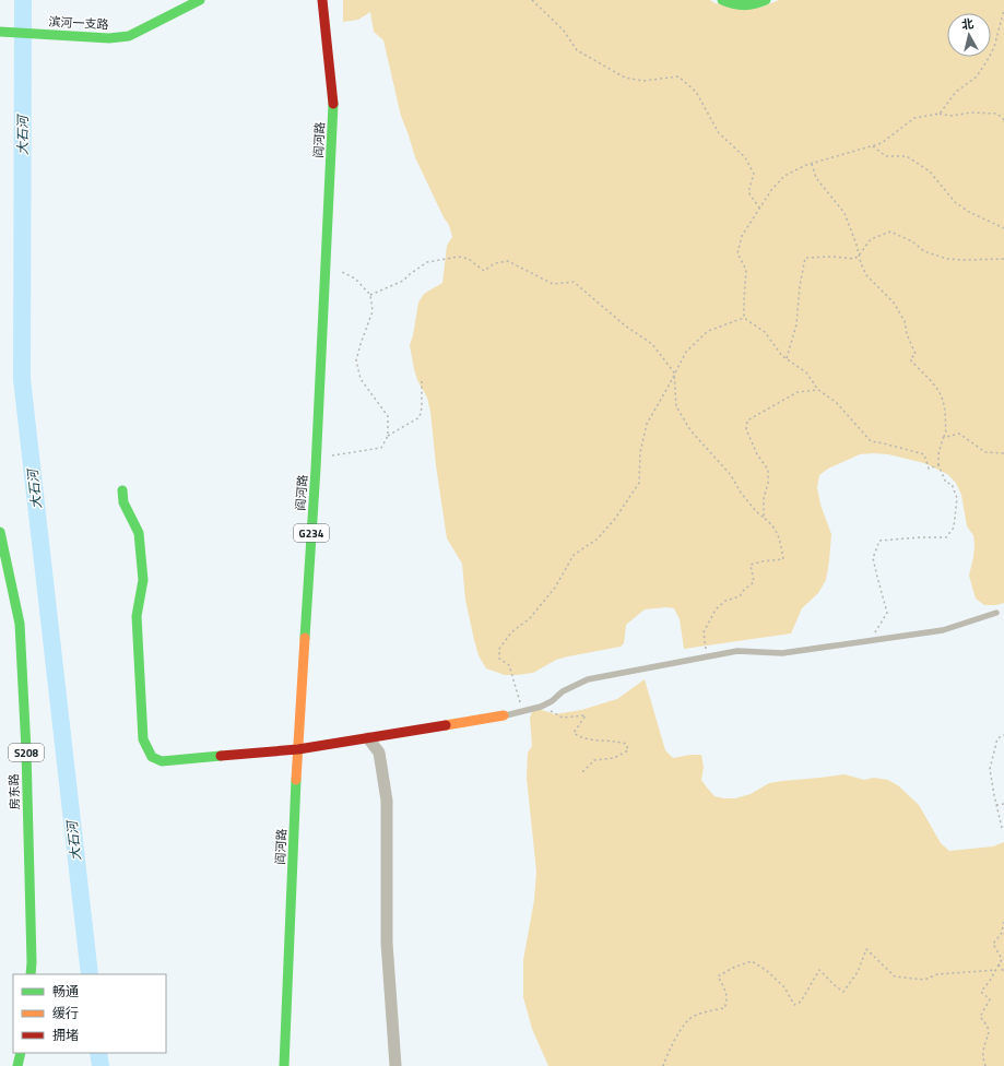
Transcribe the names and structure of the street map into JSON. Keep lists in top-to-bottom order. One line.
{"streets":{"main road":["滨河一支路","阎河路","G234","S208","房东路"]},"water":["大石河"],"legend":["畅通","缓行","拥堵"],"north":"top"}
